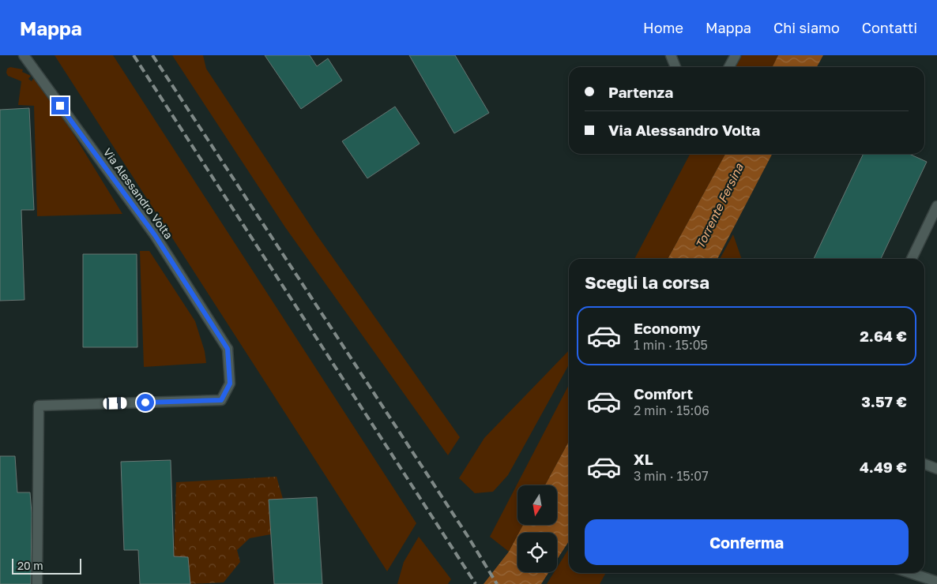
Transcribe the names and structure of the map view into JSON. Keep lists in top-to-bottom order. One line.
{"streets":{"street":["Via Alessandro Volta"]},"water":["Torrente Fersina"],"scale_bar":"20 m","north":"bottom","page":{"header":"Mappa","nav":["Home","Mappa","Chi siamo","Contatti"],"banner":["Partenza","Via Alessandro Volta"],"heading":"Scegli la corsa","list":[{"name":"Economy","note":"1 min · 15:05","value":"2.64 €"},{"name":"Comfort","note":"2 min · 15:06","value":"3.57 €"},{"name":"XL","note":"3 min · 15:07","value":"4.49 €"}],"buttons":"Conferma","scale":"20 m"}}
